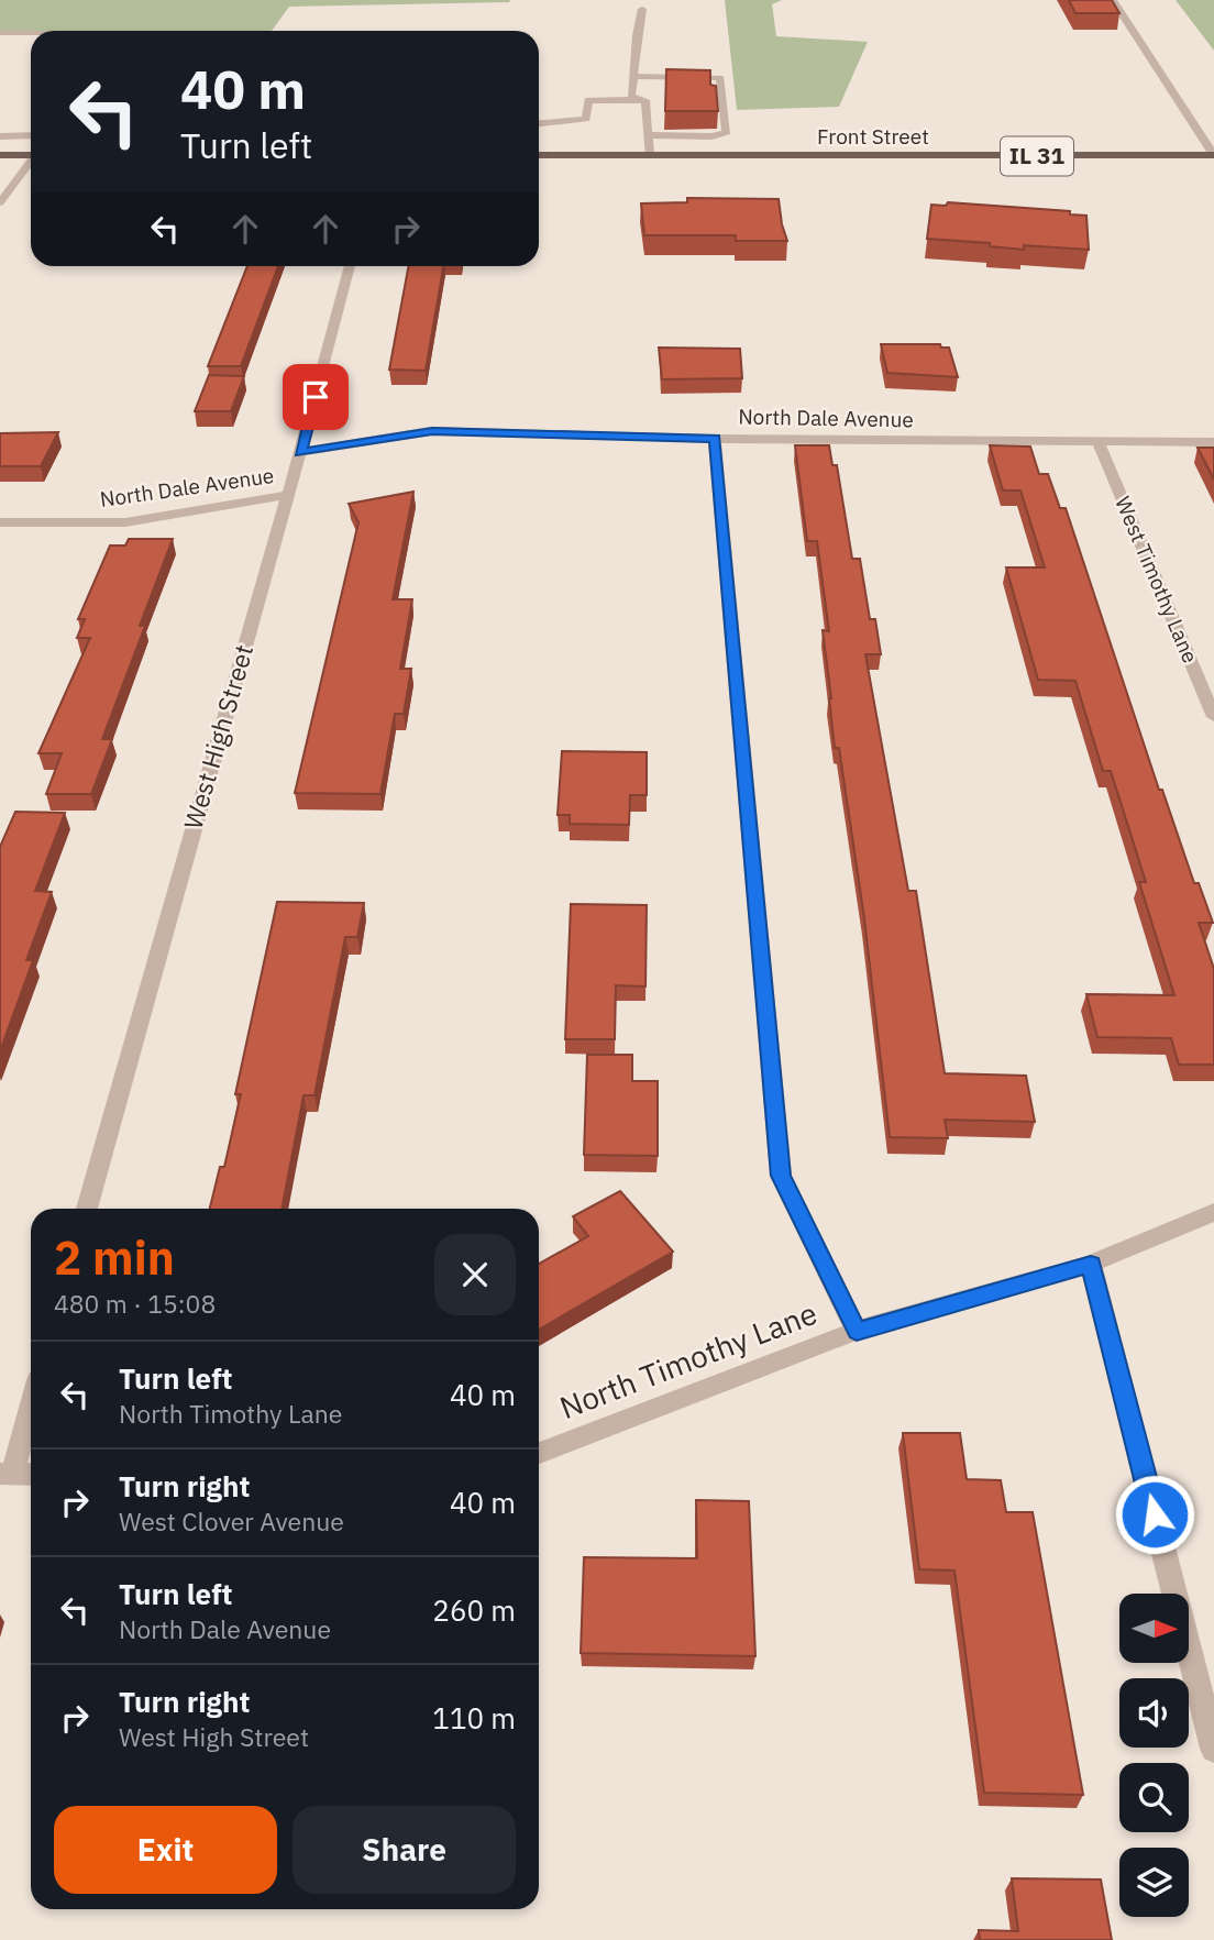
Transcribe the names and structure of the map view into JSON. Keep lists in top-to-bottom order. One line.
{"streets":{"main road":["Front Street","IL 31"],"street":["North Dale Avenue","West Timothy Lane","West High Street","North Timothy Lane"]},"crossings":[["North Dale Avenue","West Timothy Lane"],["North Dale Avenue","West High Street"]],"north":"right","page":{"turn":["40 m","Turn left"],"heading":["2 min","480 m · 15:08"],"list":[{"name":"Turn left","note":"North Timothy Lane","value":"40 m"},{"name":"Turn right","note":"West Clover Avenue","value":"40 m"},{"name":"Turn left","note":"North Dale Avenue","value":"260 m"},{"name":"Turn right","note":"West High Street","value":"110 m"}],"buttons":["Exit","Share"]}}
